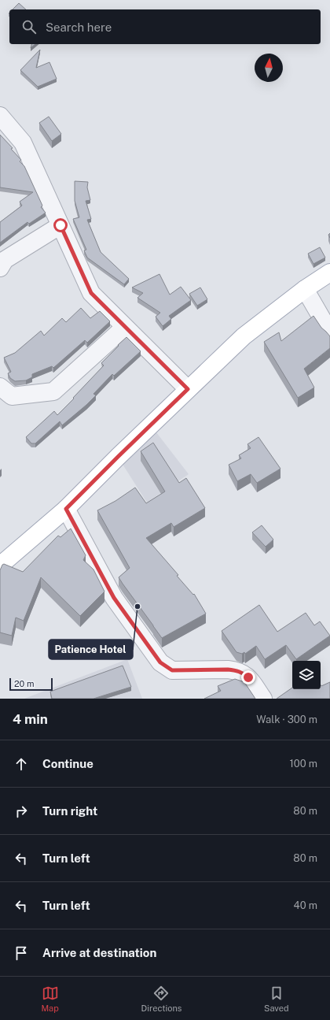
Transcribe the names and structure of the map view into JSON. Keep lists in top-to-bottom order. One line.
{"places":["Patience Hotel"],"scale_bar":"20 m","north":"top","page":{"search":"Search here","scale":"20 m","heading":["4 min","Walk · 300 m"],"list":[["Continue","100 m"],["Turn right","80 m"],["Turn left","80 m"],["Turn left","40 m"],"Arrive at destination"],"nav":["Map","Directions","Saved"]}}
